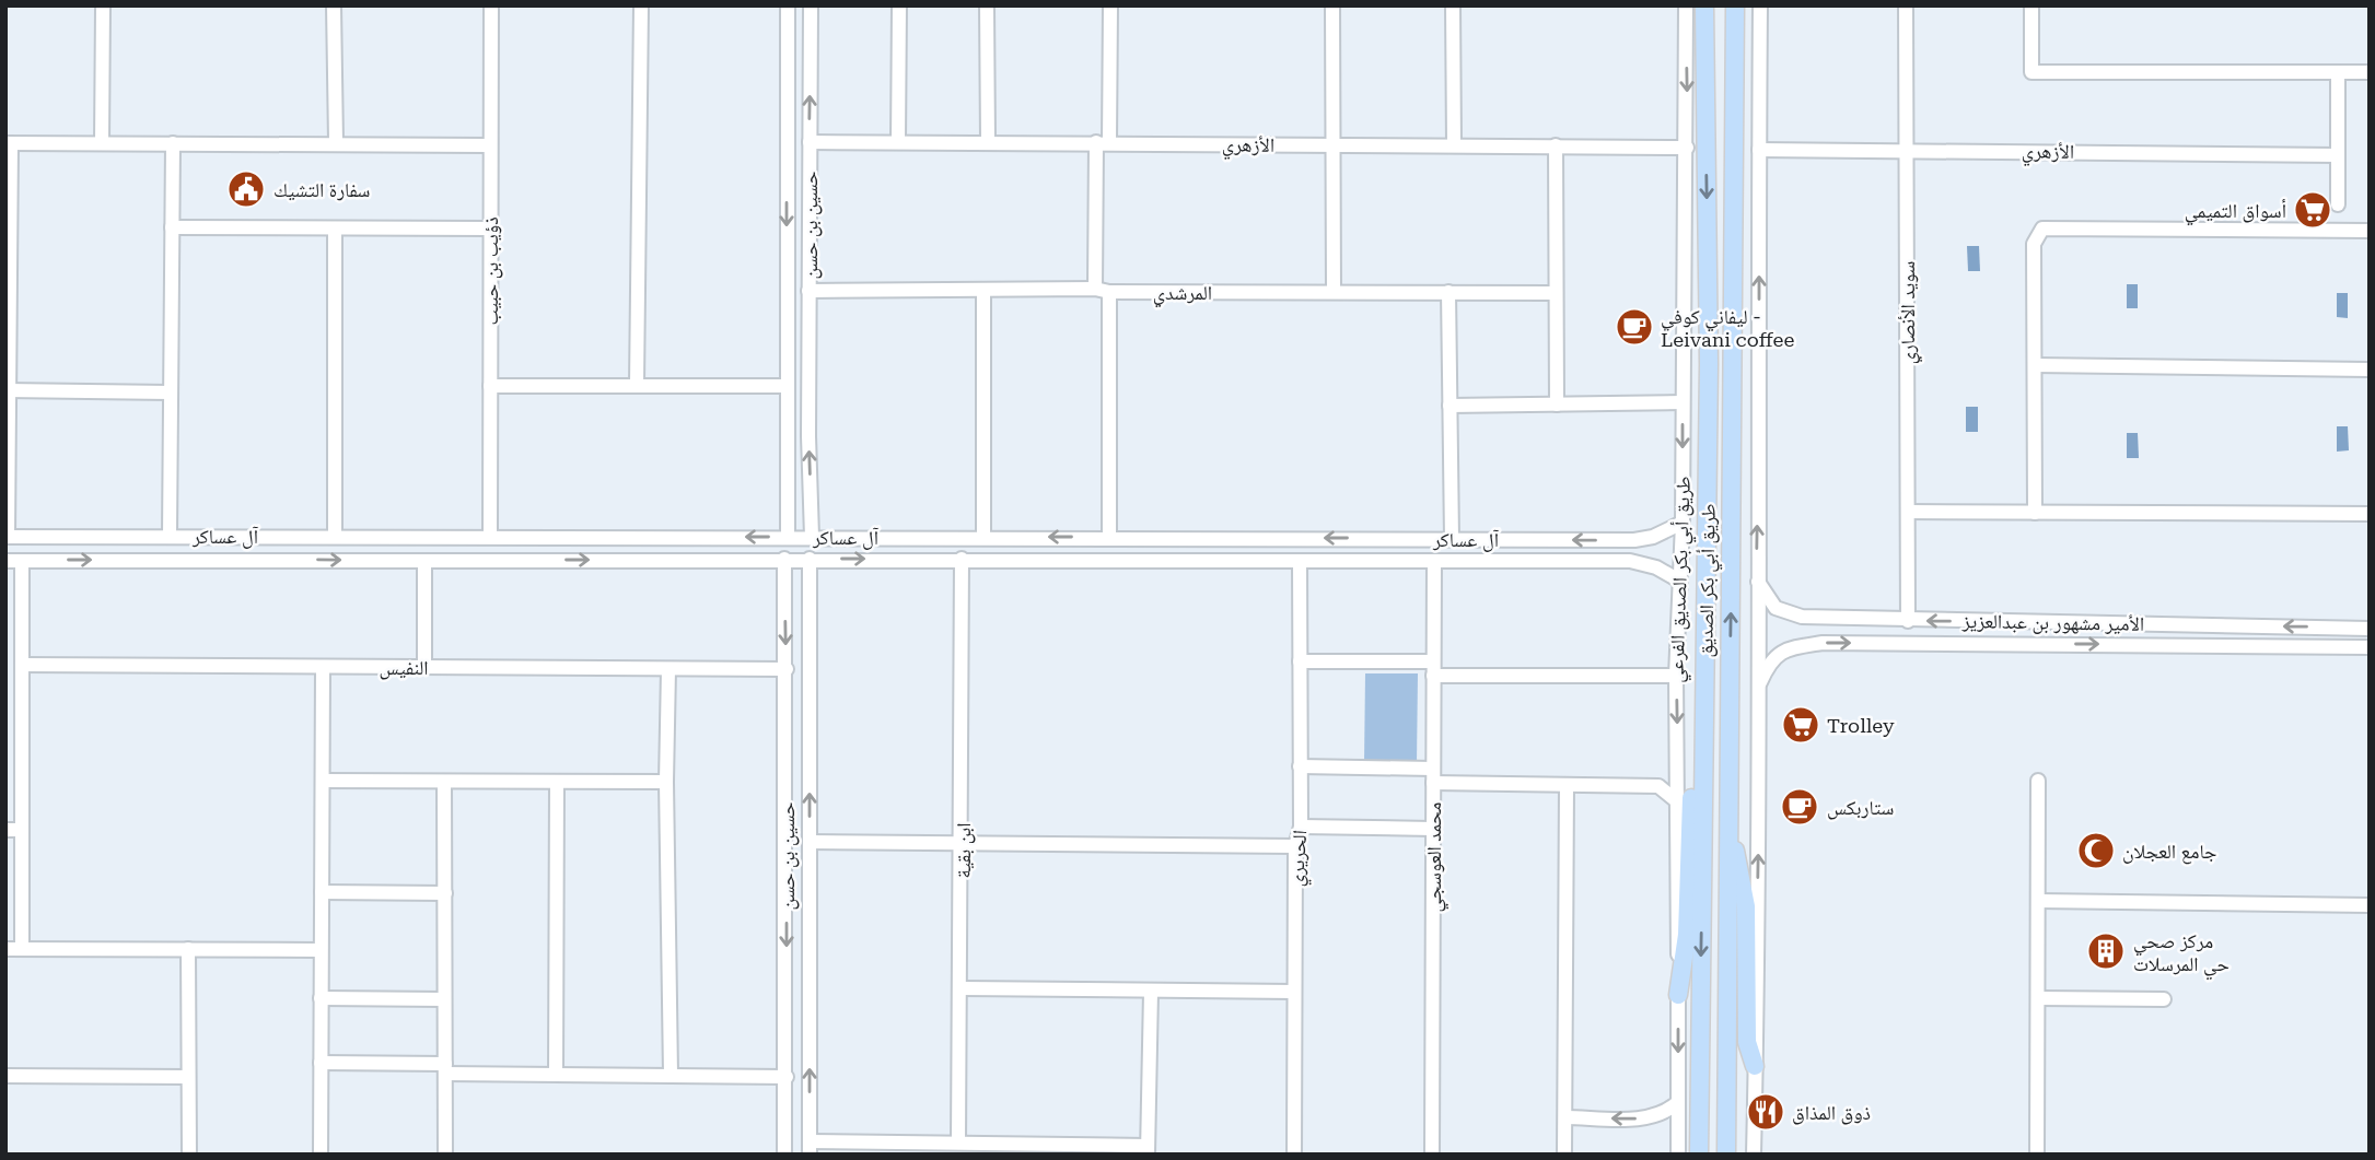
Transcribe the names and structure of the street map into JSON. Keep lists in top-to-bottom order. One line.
{"streets":{"main road":["طريق أبي بكر الصديق"],"street":["الأزهري","حسين بن حسن","ذؤيب بن حبيب","المرشدي","سويد الأنصاري","آل عساكر","طريق أبي بكر الصديق الفرعي","الأمير مشهور بن عبدالعزيز","النفيس","ابن بقية","محمد العوسجي","الحريري"]},"crossings":[["الأزهري","حسين بن حسن"],["الأزهري","سويد الأنصاري"],["الأزهري","طريق أبي بكر الصديق الفرعي"],["حسين بن حسن","المرشدي"],["حسين بن حسن","آل عساكر"],["حسين بن حسن","النفيس"],["ذؤيب بن حبيب","آل عساكر"],["سويد الأنصاري","الأمير مشهور بن عبدالعزيز"],["آل عساكر","طريق أبي بكر الصديق الفرعي"],["آل عساكر","ابن بقية"],["آل عساكر","محمد العوسجي"],["آل عساكر","الحريري"]],"places":{"public building":["سفارة التشيك"],"supermarket":["أسواق التميمي","Trolley"],"cafe":["ليفاني كوفي - Leivani coffee","ستاربكس"],"mosque":["جامع العجلان"],"building":["مركز صحي حي المرسلات"],"restaurant":["ذوق المذاق"]}}
